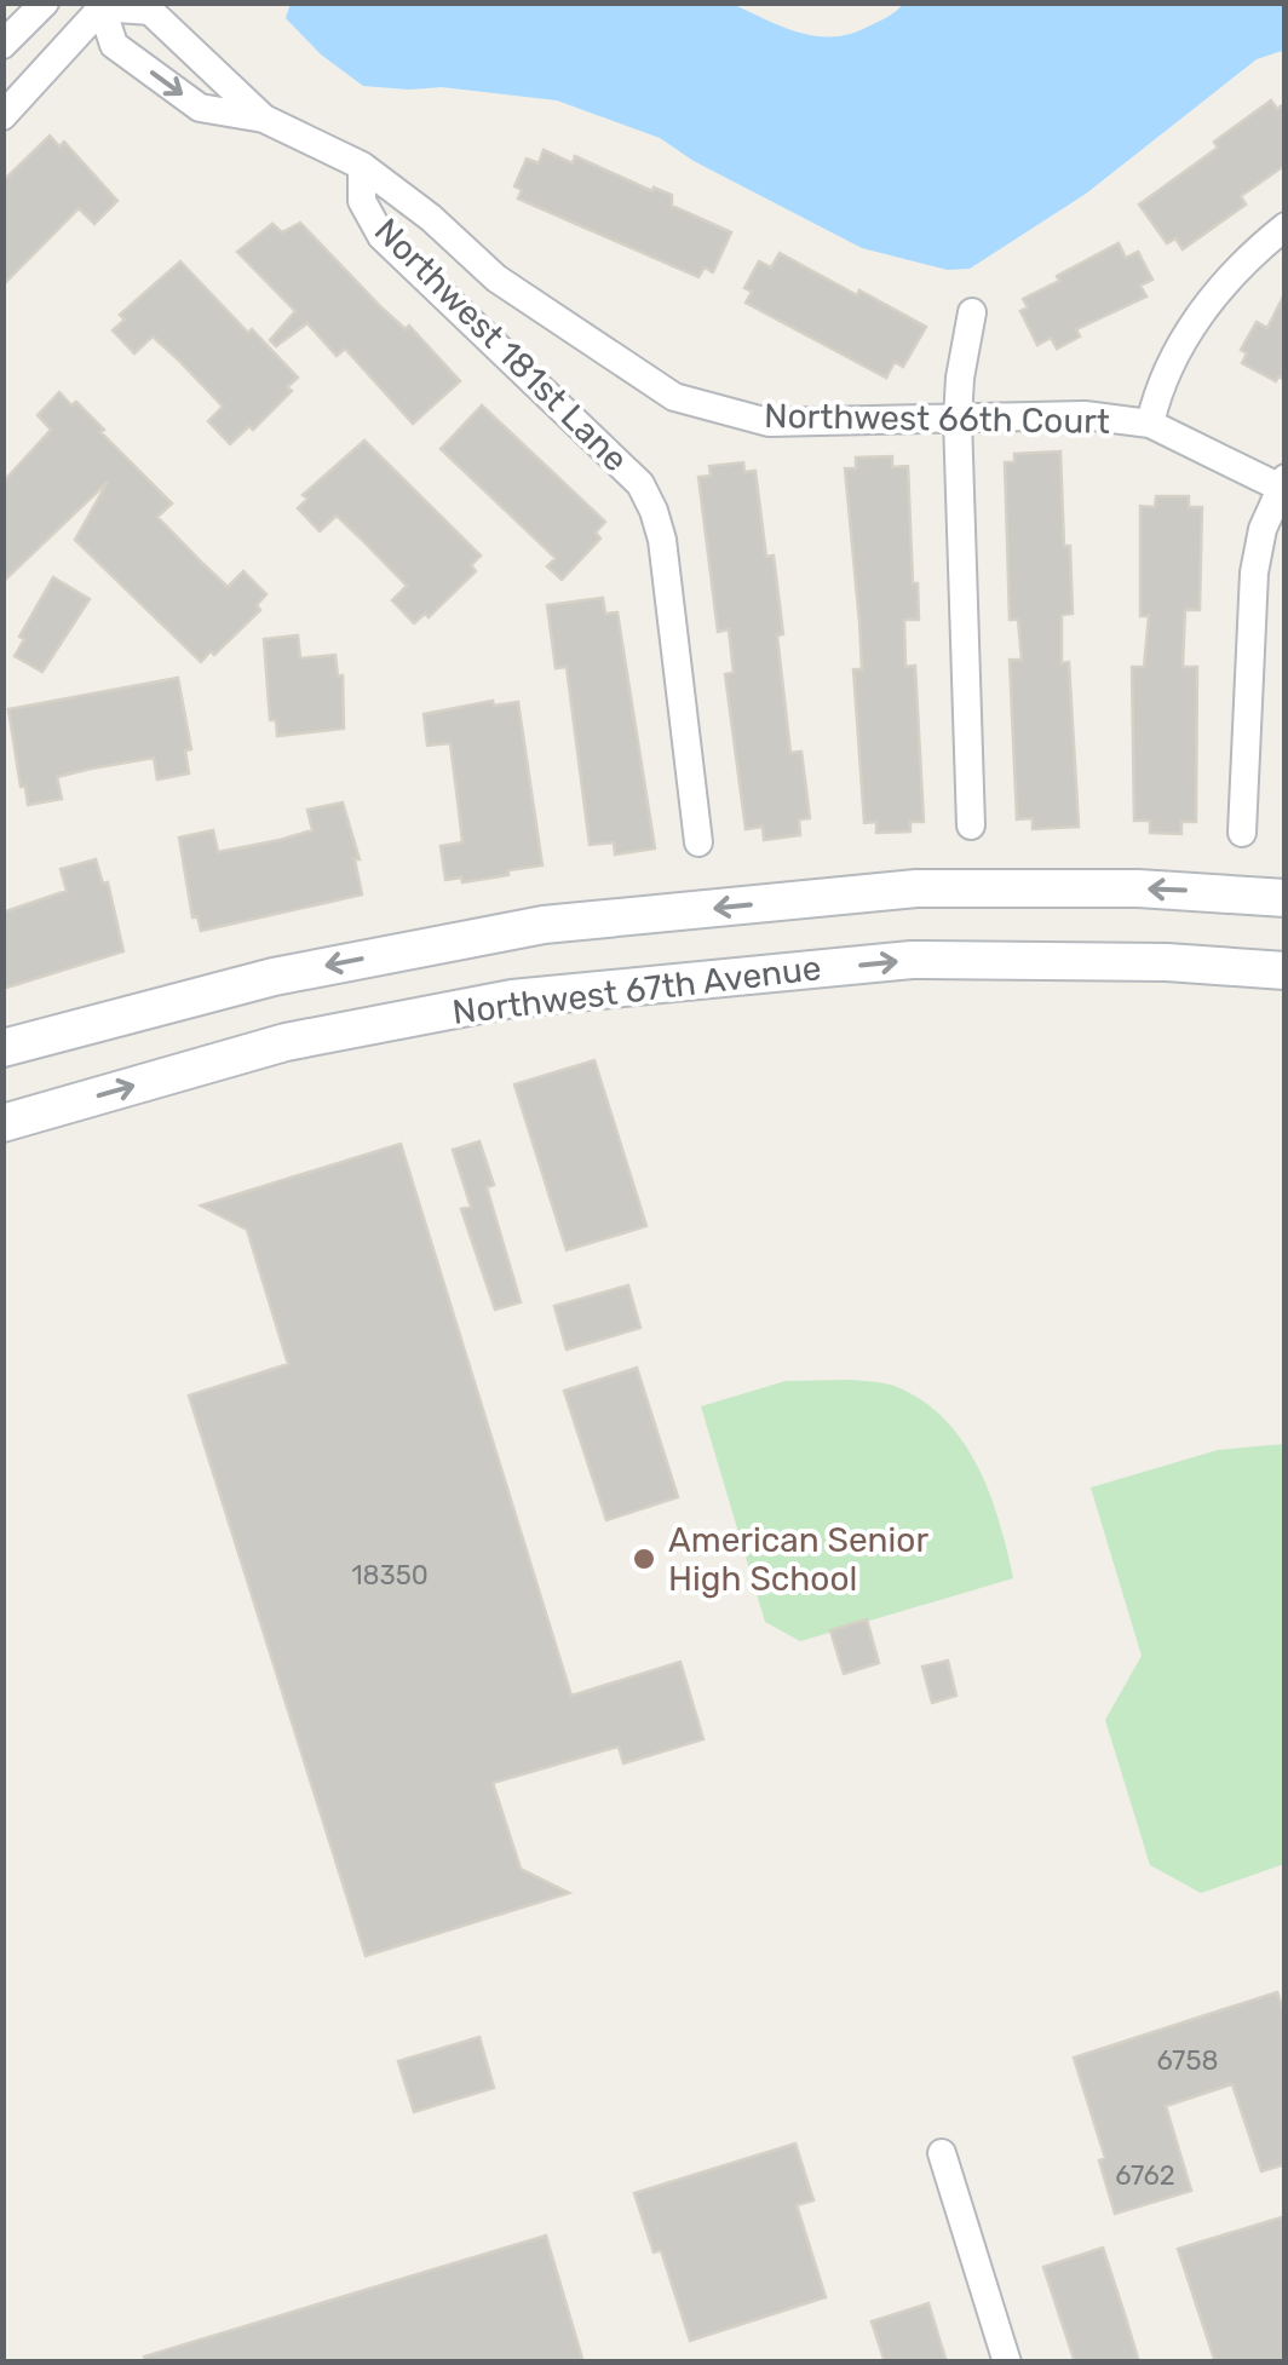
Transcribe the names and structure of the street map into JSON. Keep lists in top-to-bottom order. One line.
{"streets":{"main road":["Northwest 67th Avenue"],"street":["Northwest 181st Lane","Northwest 66th Court"]},"crossings":[["Northwest 181st Lane","Northwest 66th Court"]],"places":["American Senior High School"],"house_numbers":["18350","6758","6762"]}
